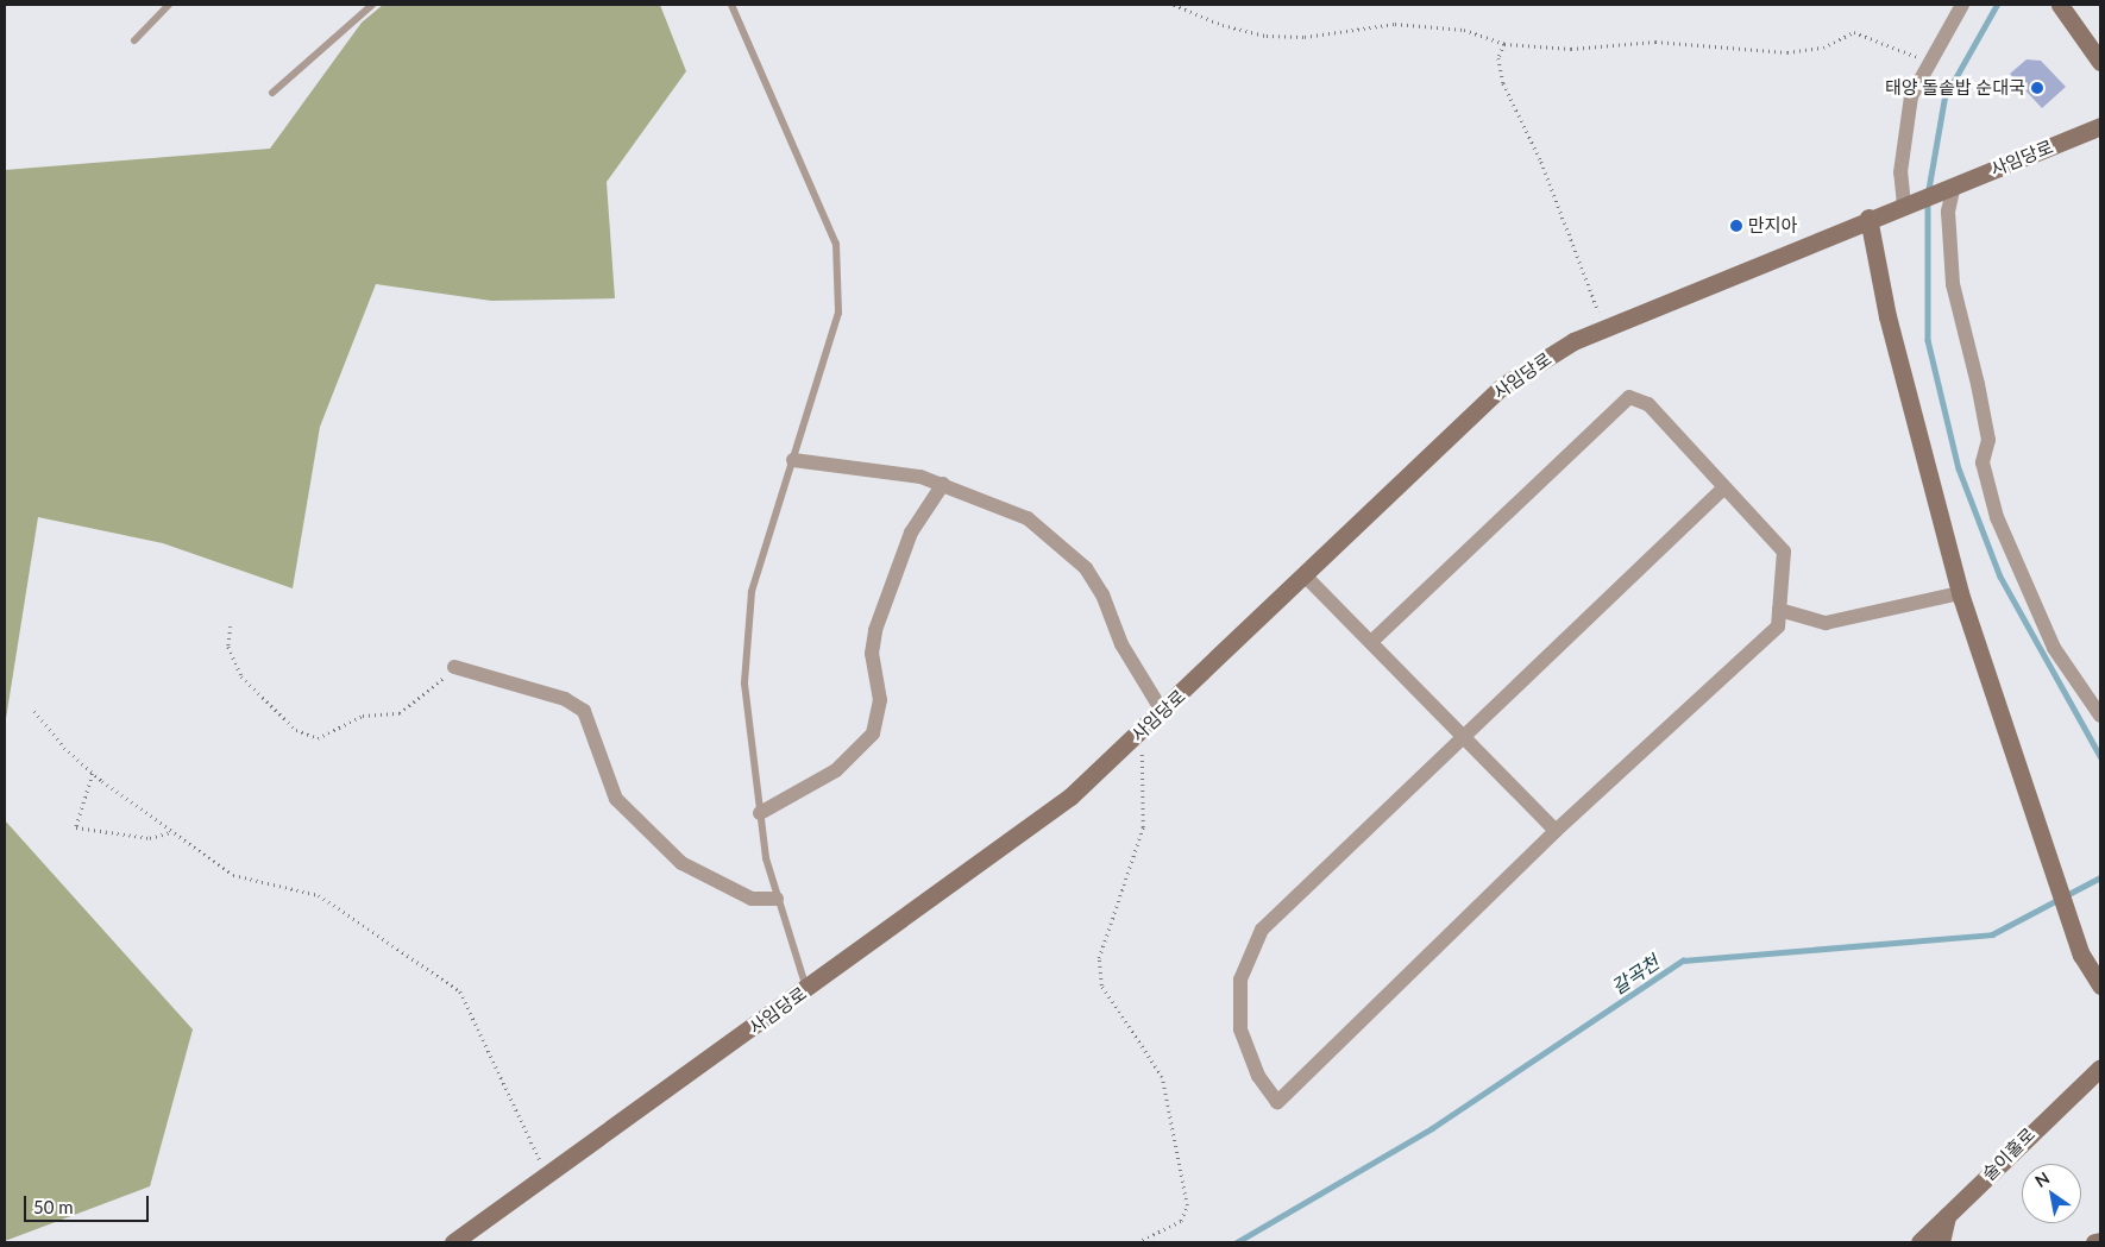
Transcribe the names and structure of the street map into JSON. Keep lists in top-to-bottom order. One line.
{"streets":{"main road":["사임당로","술이홀로"]},"water":["갈곡천"],"places":["태양 돌솥밥 순대국","만지아"],"scale_bar":"50 m","north":"top left"}
